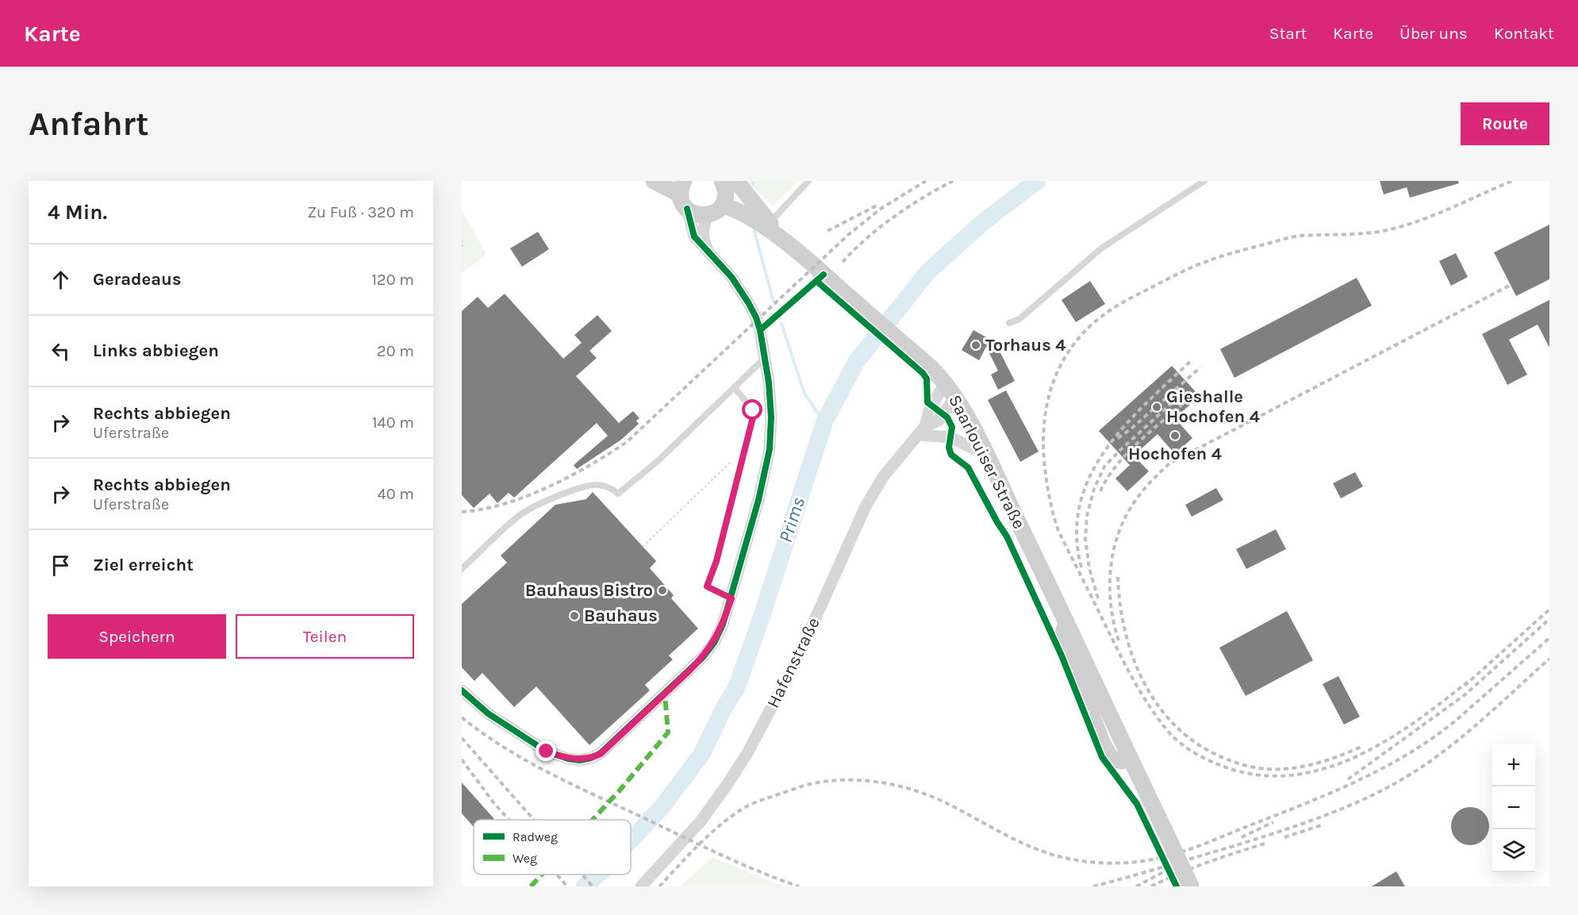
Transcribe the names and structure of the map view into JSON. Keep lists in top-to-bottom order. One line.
{"streets":{"main road":["Saarlouiser Straße"],"street":["Hafenstraße"]},"crossings":[["Saarlouiser Straße","Hafenstraße"]],"water":["Prims"],"places":["Torhaus 4","Gieshalle Hochofen 4","Hochofen 4","Bauhaus Bistro","Bauhaus"],"legend":["Radweg","Weg"],"page":{"header":"Karte","nav":["Start","Karte","Über uns","Kontakt"],"buttons":["Route",["Speichern","Teilen"]],"title":"Anfahrt","heading":["4 Min.","Zu Fuß · 320 m"],"list":[["Geradeaus","120 m"],["Links abbiegen","20 m"],["Rechts abbiegen","Uferstraße","140 m"],["Rechts abbiegen","Uferstraße","40 m"],"Ziel erreicht"],"map_buttons":["+","−"]}}
